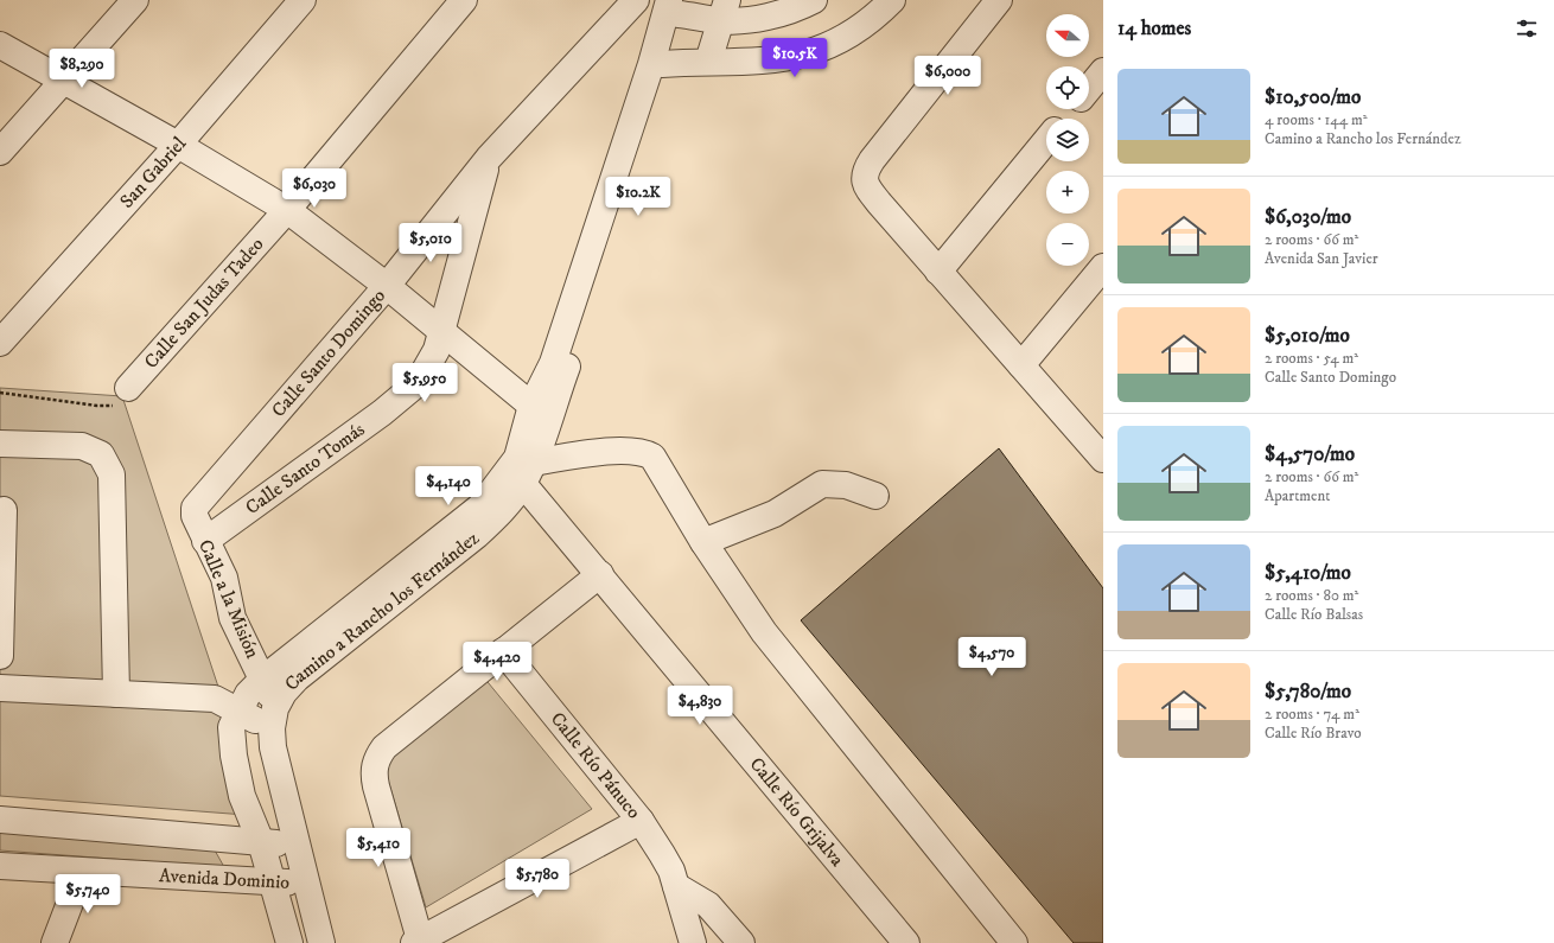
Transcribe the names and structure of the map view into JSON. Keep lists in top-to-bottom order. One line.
{"streets":{"street":["San Gabriel","Calle San Judas Tadeo","Calle Santo Domingo","Calle Santo Tomás","Calle a la Misión","Camino a Rancho los Fernández","Calle Río Pánuco","Calle Río Grijalva","Avenida Dominio"]},"crossings":[["Calle Santo Domingo","Calle Santo Tomás"],["Calle Santo Domingo","Calle a la Misión"],["Calle Santo Tomás","Calle a la Misión"],["Calle a la Misión","Camino a Rancho los Fernández"],["Camino a Rancho los Fernández","Calle Río Grijalva"]],"north":"left","page":{"heading":"14 homes","map_buttons":["+","−"],"price":["$10.5K","$8,290","$6,000","$6,030","$10.2K","$5,010","$5,950","$4,140","$4,570","$4,420","$4,830","$5,410","$5,780","$5,740"],"list":[{"name":"$10,500/mo","note":"4 rooms · 144 m² · Camino a Rancho los Fernández"},{"name":"$6,030/mo","note":"2 rooms · 66 m² · Avenida San Javier"},{"name":"$5,010/mo","note":"2 rooms · 54 m² · Calle Santo Domingo"},{"name":"$4,570/mo","note":"2 rooms · 66 m² · Apartment"},{"name":"$5,410/mo","note":"2 rooms · 80 m² · Calle Río Balsas"},{"name":"$5,780/mo","note":"2 rooms · 74 m² · Calle Río Bravo"}]}}
